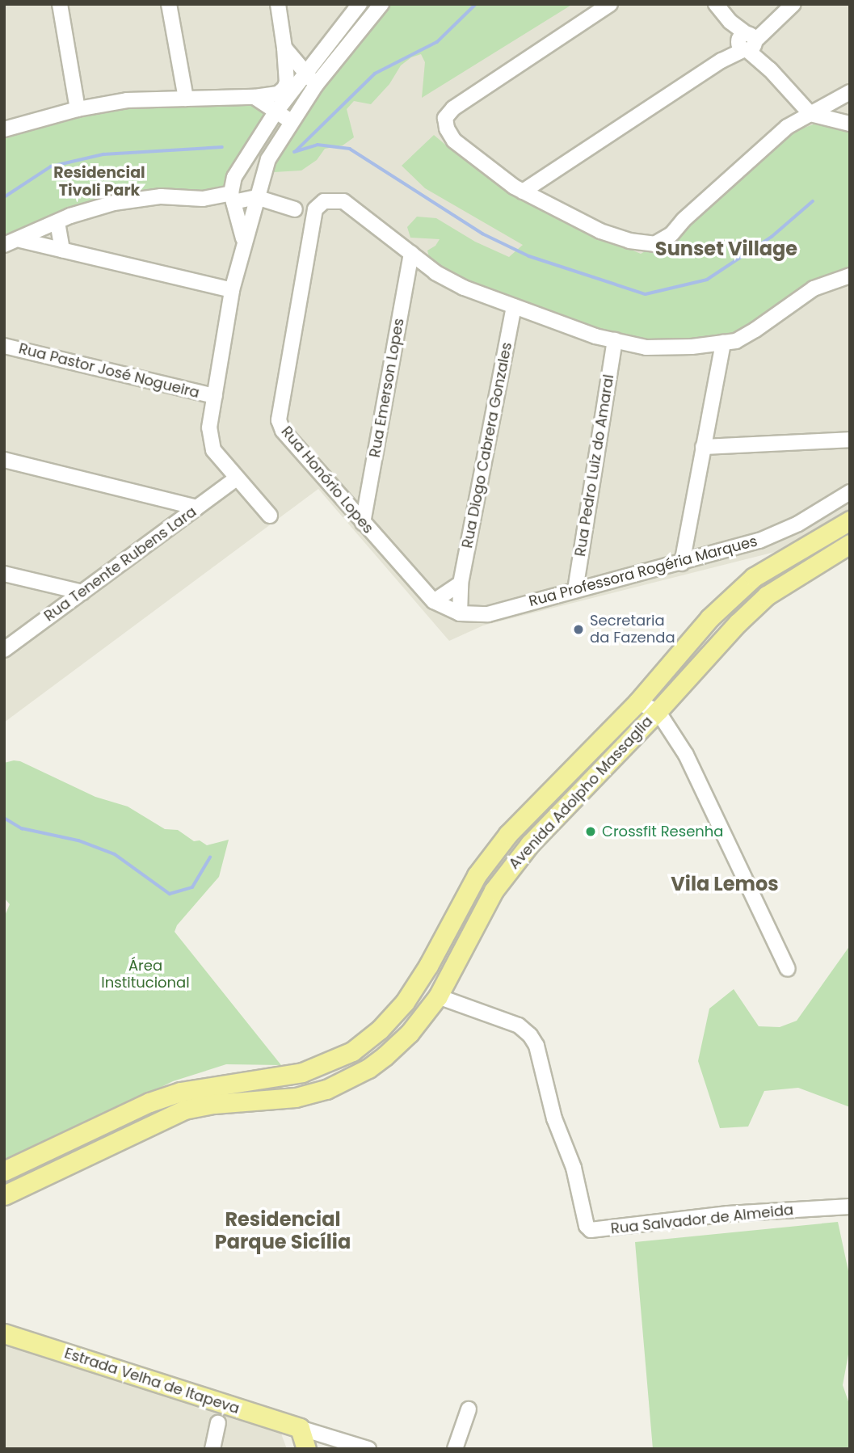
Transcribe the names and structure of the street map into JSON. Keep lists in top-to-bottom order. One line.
{"streets":{"main road":["Avenida Adolpho Massaglia","Estrada Velha de Itapeva"],"street":["Rua Pastor José Nogueira","Rua Emerson Lopes","Rua Diogo Cabrera Gonzales","Rua Pedro Luiz do Amaral","Rua Honório Lopes","Rua Tenente Rubens Lara","Rua Professora Rogéria Marques","Rua Salvador de Almeida"]},"crossings":[["Rua Emerson Lopes","Rua Honório Lopes"],["Rua Diogo Cabrera Gonzales","Rua Honório Lopes"],["Rua Diogo Cabrera Gonzales","Rua Professora Rogéria Marques"],["Rua Pedro Luiz do Amaral","Rua Professora Rogéria Marques"],["Rua Honório Lopes","Rua Professora Rogéria Marques"],["Avenida Adolpho Massaglia","Rua Salvador de Almeida"]],"districts":["Residencial Tivoli Park","Sunset Village","Vila Lemos","Residencial Parque Sicília"],"parks":["Área Institucional"],"places":["Secretaria da Fazenda","Crossfit Resenha"]}
